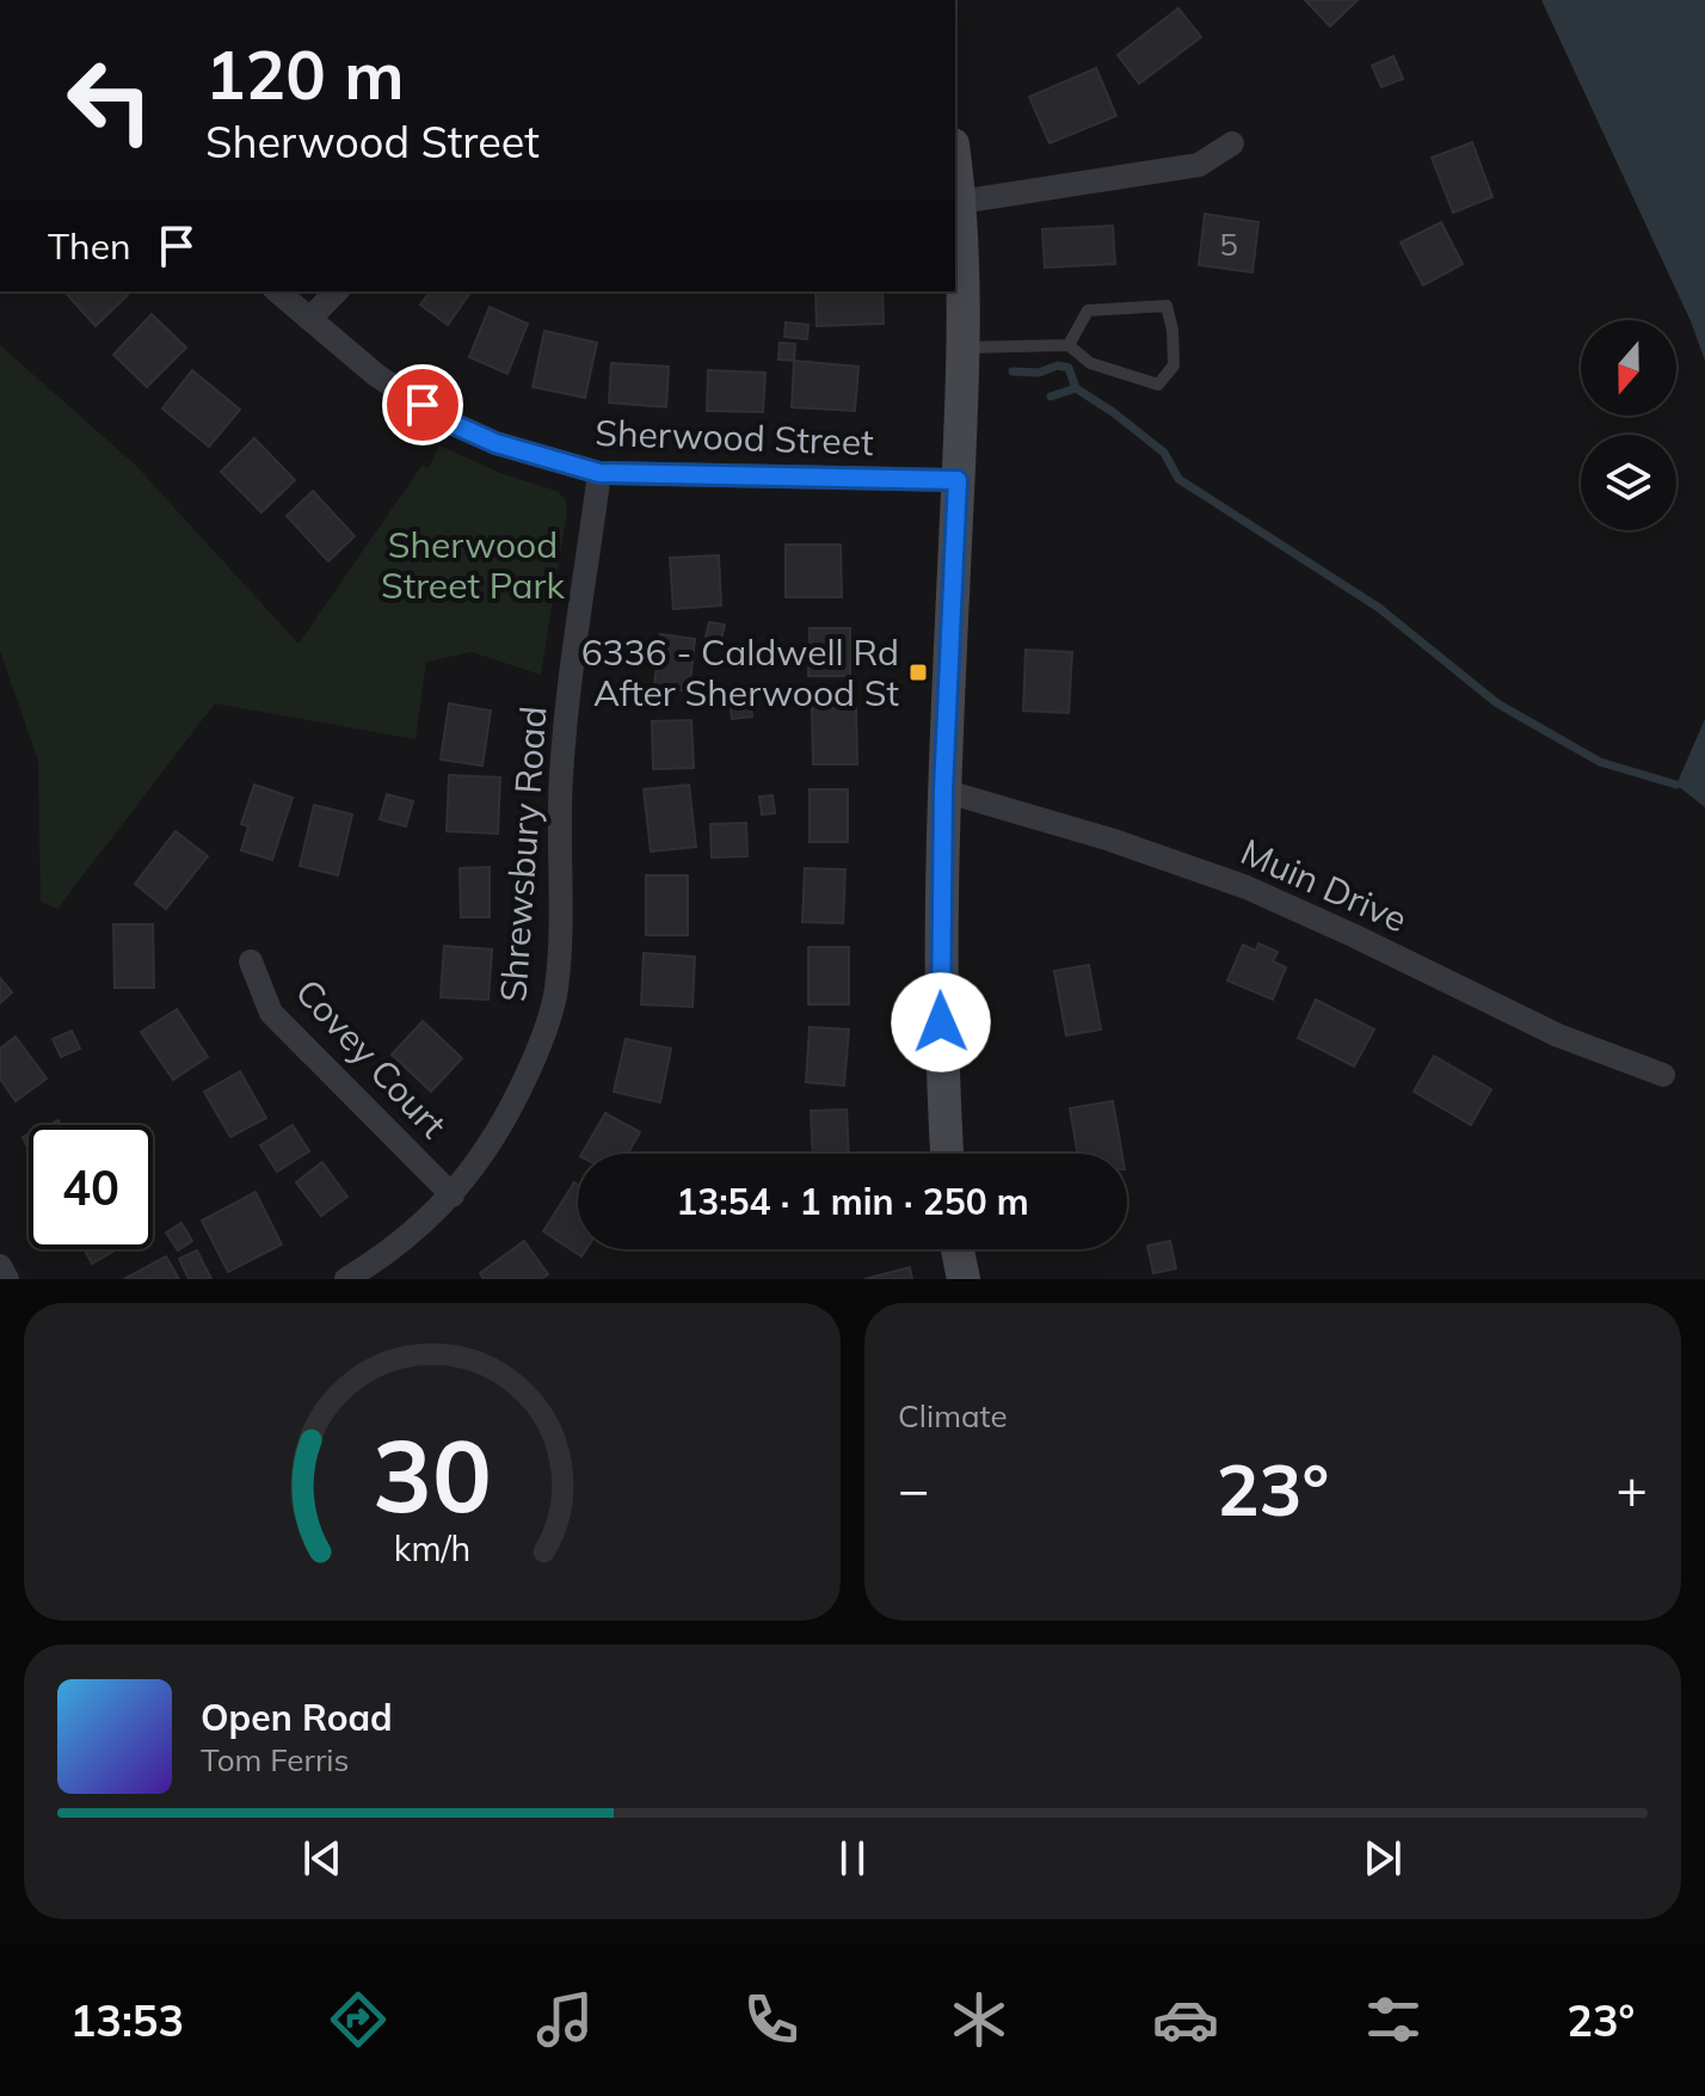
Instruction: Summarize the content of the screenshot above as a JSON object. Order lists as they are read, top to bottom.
{
  "streets": {
    "street": [
      "Sherwood Street",
      "Shrewsbury Road",
      "Muin Drive",
      "Covey Court"
    ]
  },
  "crossings": [
    ["Sherwood Street", "Shrewsbury Road"],
    ["Shrewsbury Road", "Covey Court"]
  ],
  "parks": ["Sherwood Street Park"],
  "places": {
    "transit": ["6336 - Caldwell Rd After Sherwood St"]
  },
  "house_numbers": ["5"],
  "north": "bottom",
  "page": {
    "turn": ["120 m", "Sherwood Street"],
    "then": "Then",
    "limit": "40",
    "trip": "13:54 · 1 min · 250 m",
    "tile": "Climate",
    "heat": ["−", "23°", "+"],
    "song": ["Open Road", "Tom Ferris"],
    "tabs": ["13:53", "23°"],
    "gauge": ["30", "km/h"]
  }
}
